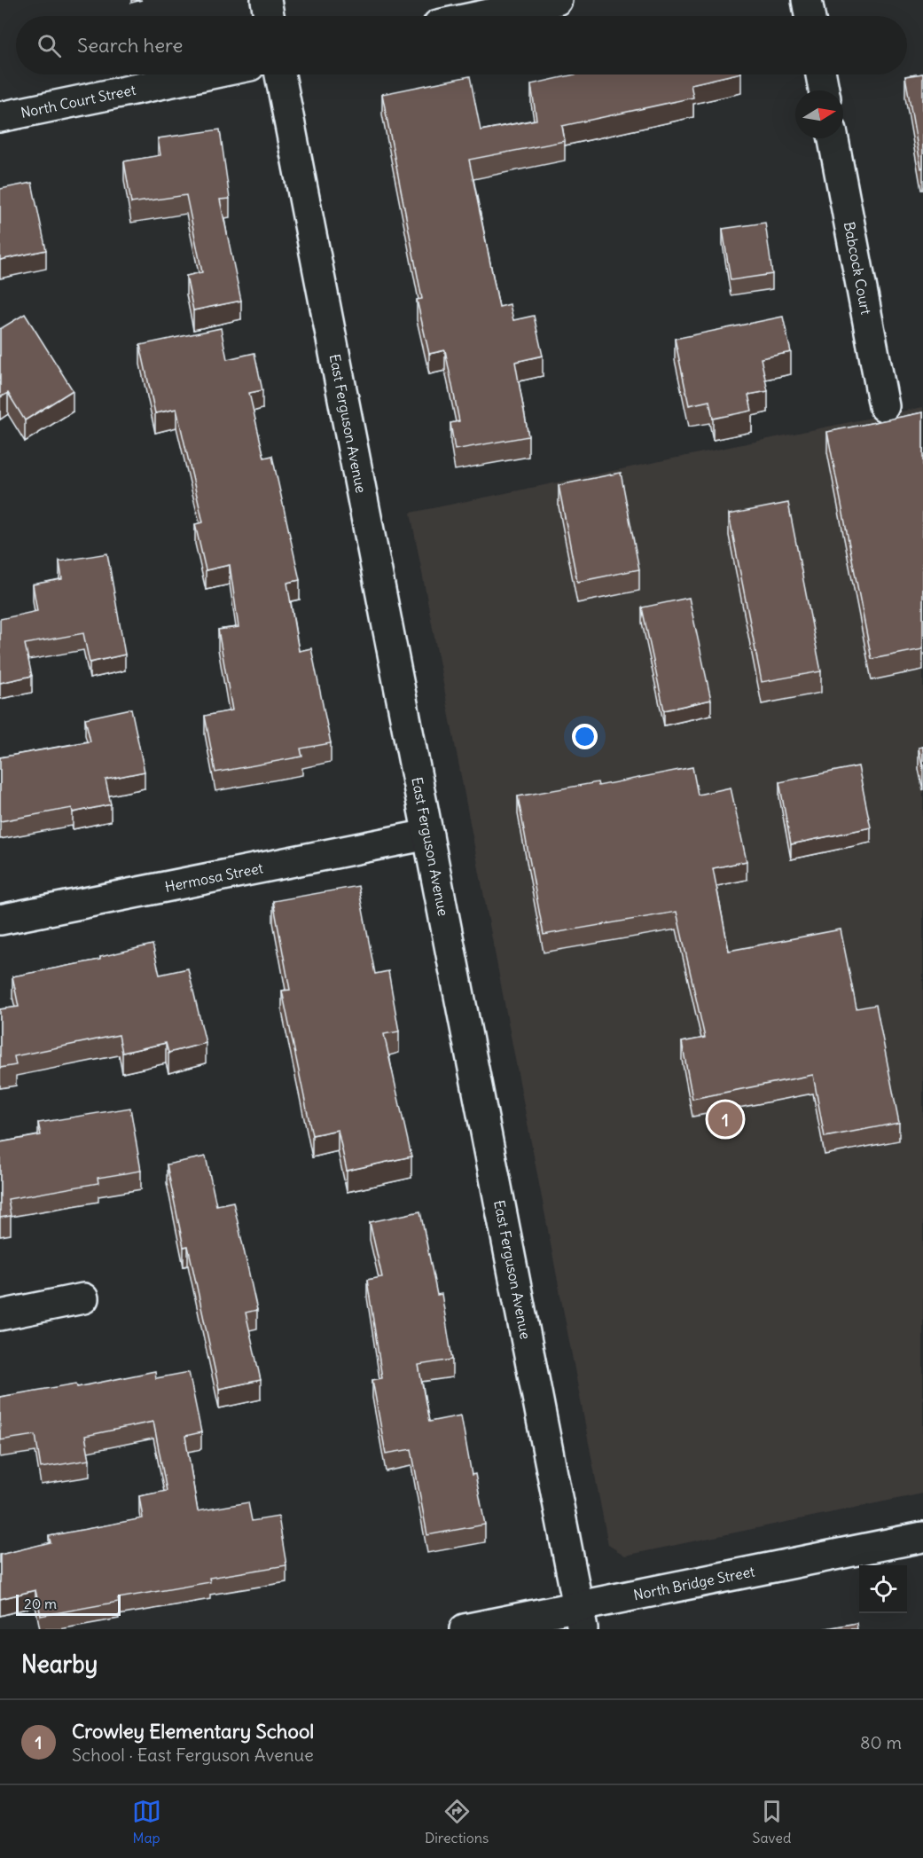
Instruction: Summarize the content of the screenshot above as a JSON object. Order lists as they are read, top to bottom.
{
  "streets": {
    "street": [
      "North Court Street",
      "Babcock Court",
      "East Ferguson Avenue",
      "Hermosa Street",
      "North Bridge Street"
    ]
  },
  "crossings": [
    ["East Ferguson Avenue", "Hermosa Street"],
    ["East Ferguson Avenue", "North Bridge Street"]
  ],
  "scale_bar": "20 m",
  "north": "right",
  "page": {
    "search": "Search here",
    "pins": "1",
    "scale": "20 m",
    "heading": "Nearby",
    "list": [
      {
        "mark": "1",
        "name": "Crowley Elementary School",
        "note": "School · East Ferguson Avenue",
        "value": "80 m"
      }
    ],
    "nav": ["Map", "Directions", "Saved"]
  }
}
